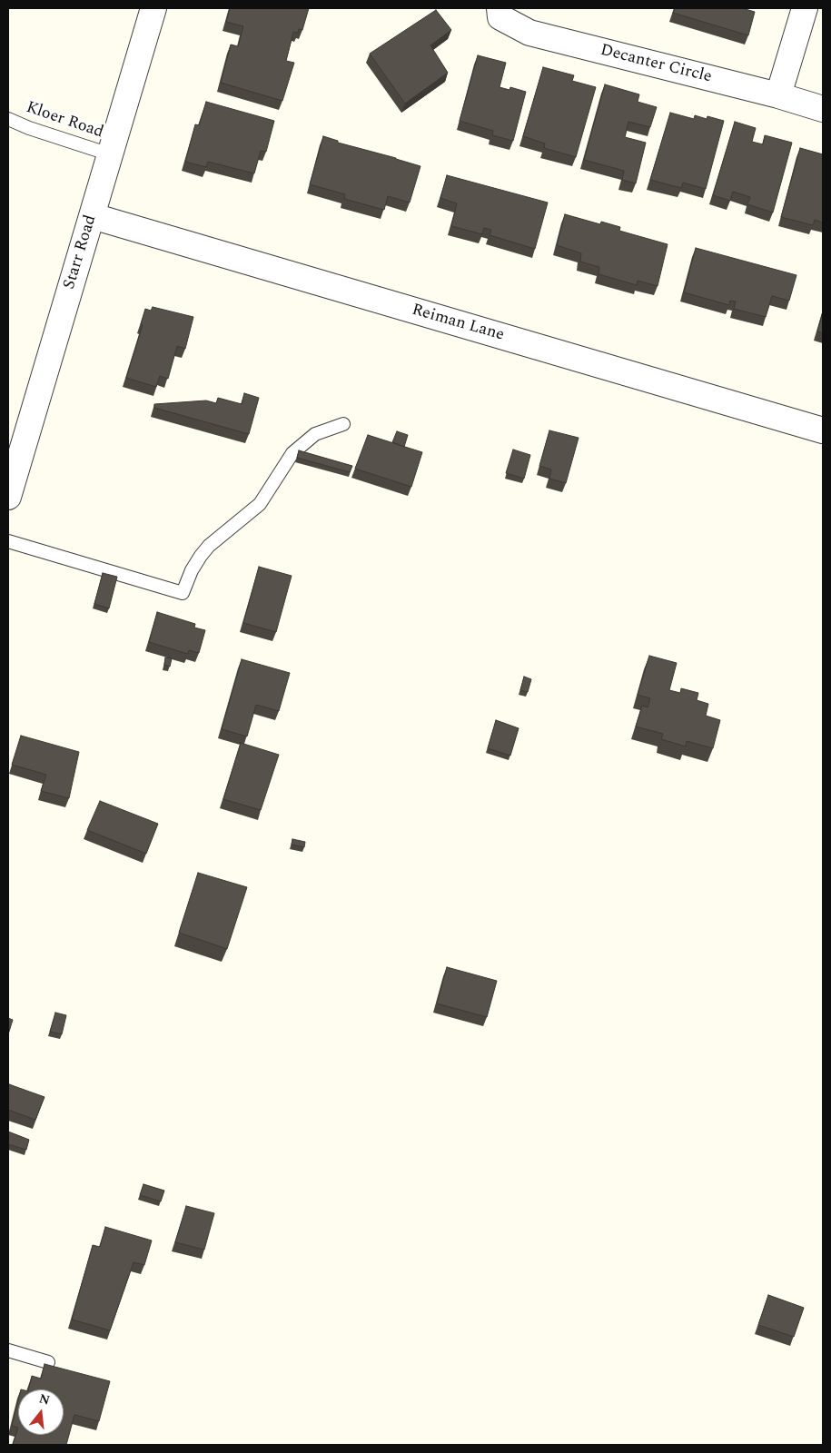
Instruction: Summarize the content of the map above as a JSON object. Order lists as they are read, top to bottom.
{
  "streets": {
    "street": ["Decanter Circle", "Starr Road", "Reiman Lane"],
    "lane": ["Kloer Road"]
  },
  "crossings": [
    ["Kloer Road", "Starr Road"],
    ["Starr Road", "Reiman Lane"]
  ],
  "north": "top"
}
